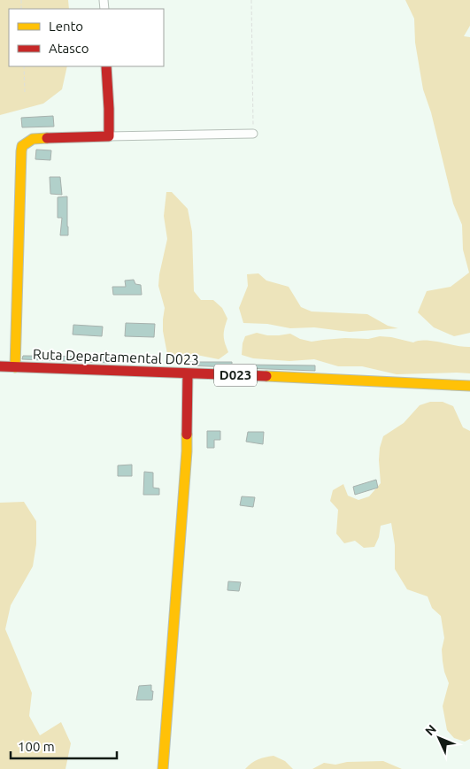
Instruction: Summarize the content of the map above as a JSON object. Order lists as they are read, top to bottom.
{
  "streets": {
    "street": ["Ruta Departamental D023", "D023"]
  },
  "legend": ["Lento", "Atasco"],
  "scale_bar": "100 m",
  "north": "top left"
}
